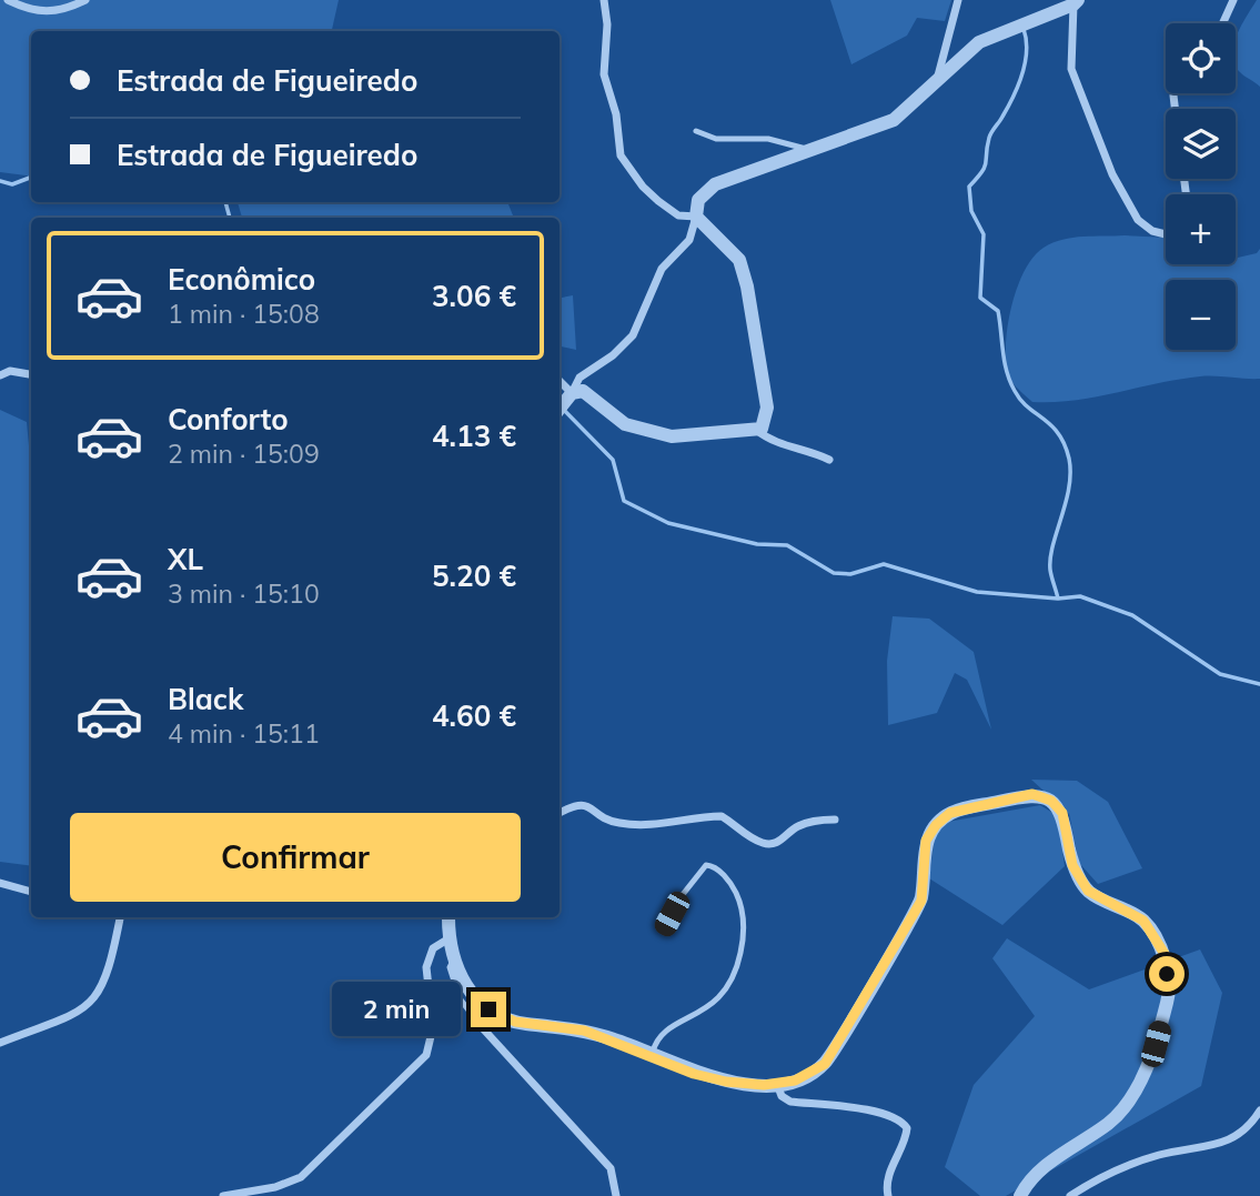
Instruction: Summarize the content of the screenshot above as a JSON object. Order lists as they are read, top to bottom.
{
  "page": {
    "map_buttons": ["+", "−"],
    "banner": ["Estrada de Figueiredo", "Estrada de Figueiredo"],
    "list": [
      {
        "name": "Econômico",
        "note": "1 min · 15:08",
        "value": "3.06 €"
      },
      {
        "name": "Conforto",
        "note": "2 min · 15:09",
        "value": "4.13 €"
      },
      {
        "name": "XL",
        "note": "3 min · 15:10",
        "value": "5.20 €"
      },
      {
        "name": "Black",
        "note": "4 min · 15:11",
        "value": "4.60 €"
      }
    ],
    "buttons": "Confirmar",
    "bubble": "2 min"
  }
}
